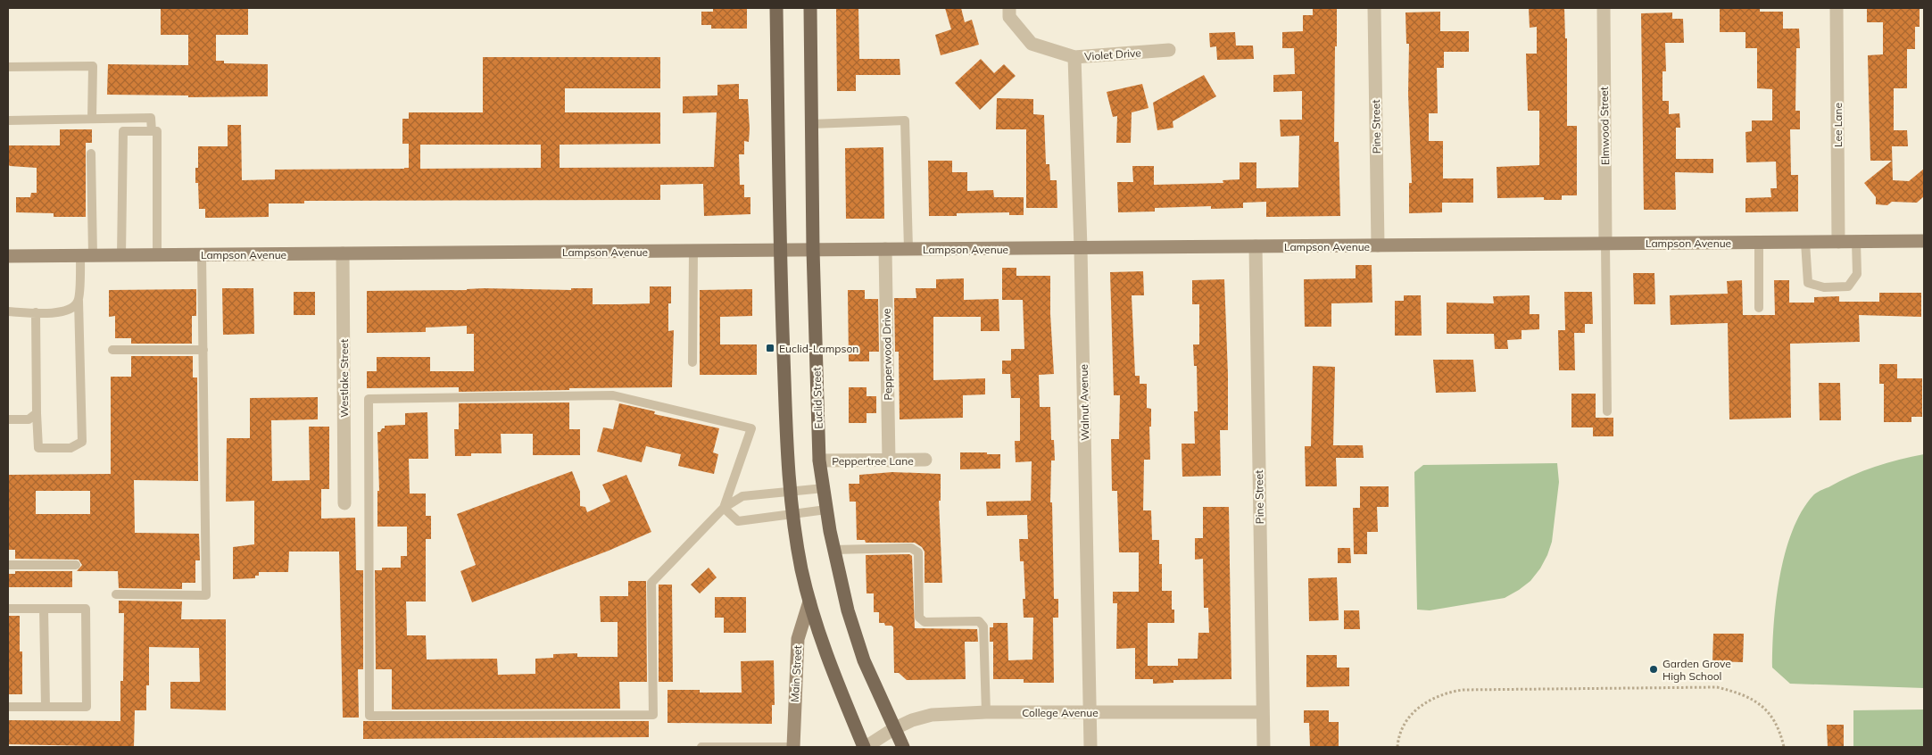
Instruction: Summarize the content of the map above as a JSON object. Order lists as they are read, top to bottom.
{
  "streets": {
    "main road": ["Euclid Street"],
    "street": [
      "Violet Drive",
      "Lee Lane",
      "Elmwood Street",
      "Pine Street",
      "Lampson Avenue",
      "Pepperwood Drive",
      "Westlake Street",
      "Walnut Avenue",
      "Peppertree Lane",
      "Main Street",
      "College Avenue"
    ]
  },
  "crossings": [
    ["Violet Drive", "Walnut Avenue"],
    ["Lee Lane", "Lampson Avenue"],
    ["Elmwood Street", "Lampson Avenue"],
    ["Pine Street", "Lampson Avenue"],
    ["Pine Street", "College Avenue"],
    ["Lampson Avenue", "Pepperwood Drive"],
    ["Lampson Avenue", "Westlake Street"],
    ["Lampson Avenue", "Euclid Street"],
    ["Lampson Avenue", "Walnut Avenue"],
    ["Pepperwood Drive", "Peppertree Lane"],
    ["Euclid Street", "Peppertree Lane"],
    ["Euclid Street", "College Avenue"],
    ["Walnut Avenue", "College Avenue"]
  ],
  "places": {
    "transit": ["Euclid-Lampson"],
    "other": ["Garden Grove High School"]
  }
}
